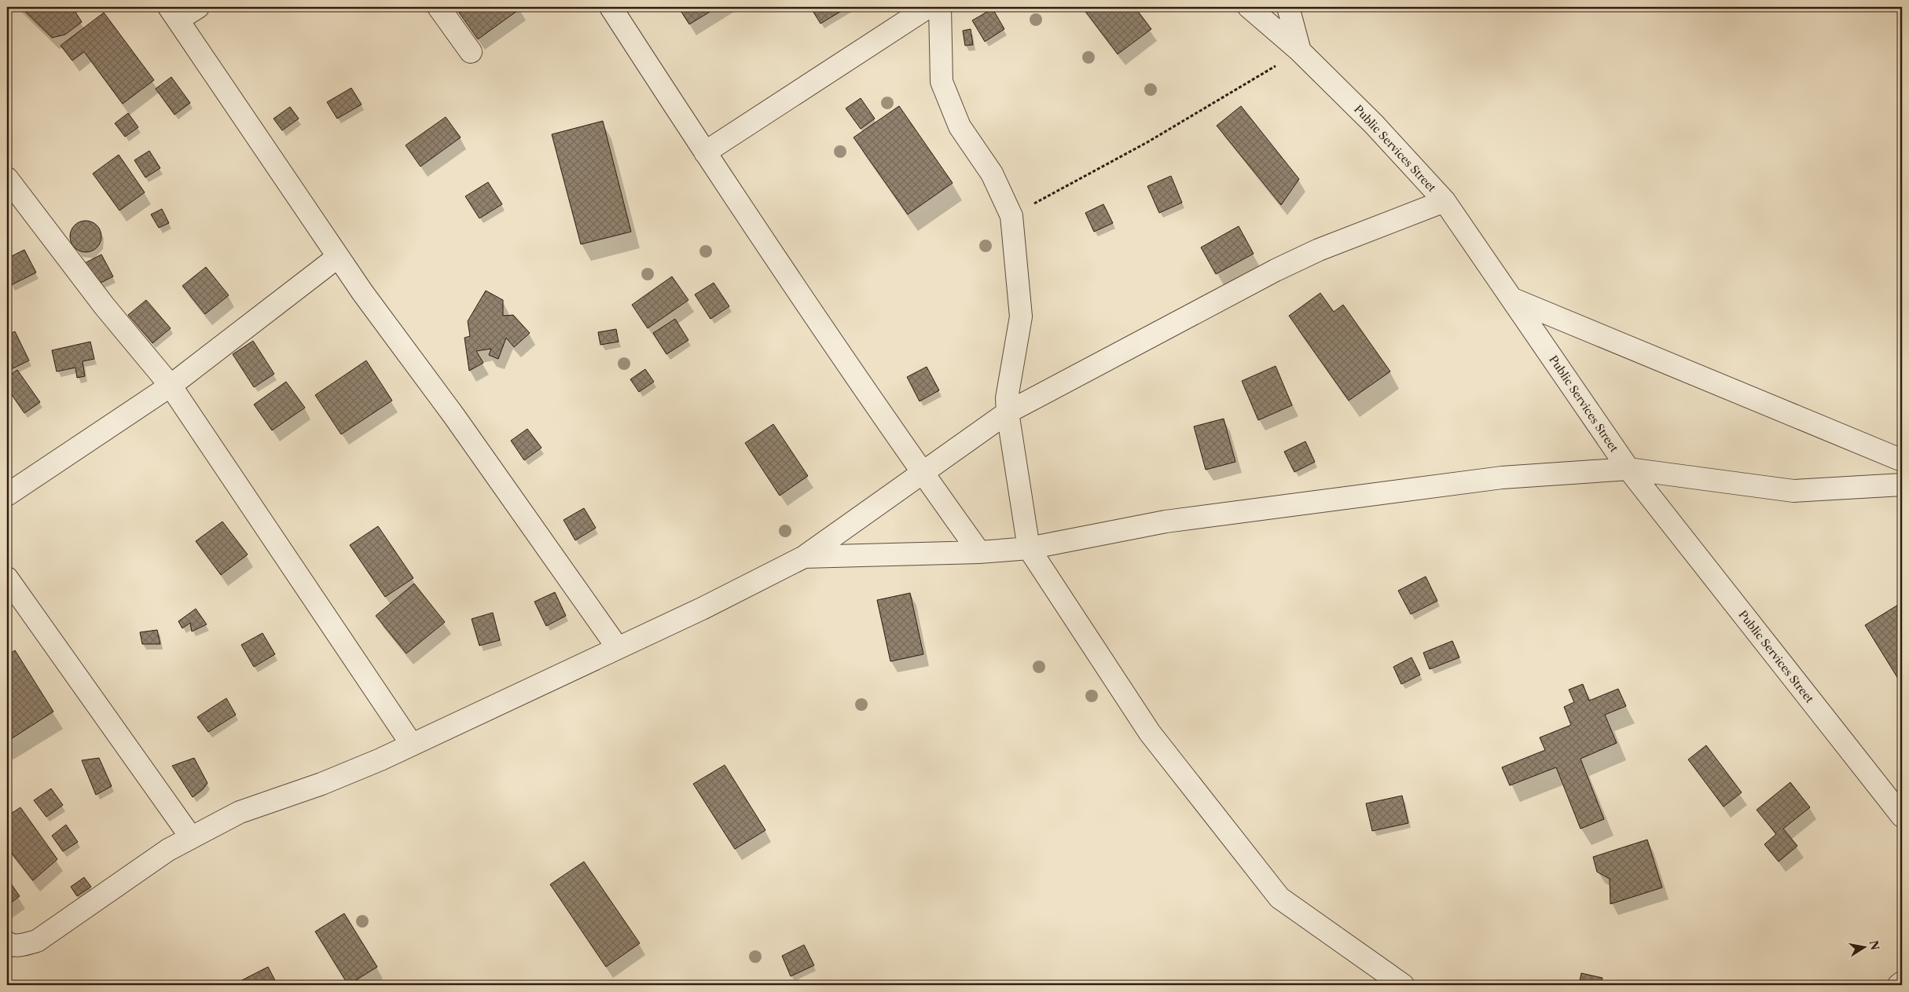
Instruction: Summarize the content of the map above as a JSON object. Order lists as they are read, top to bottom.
{
  "streets": {
    "street": ["Public Services Street"]
  },
  "north": "right"
}
